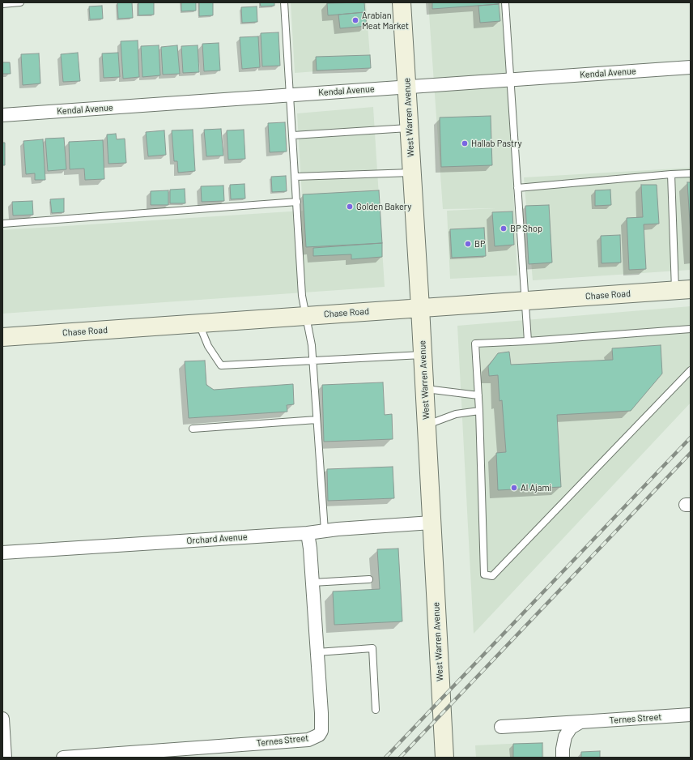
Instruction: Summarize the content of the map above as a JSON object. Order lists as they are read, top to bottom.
{
  "streets": {
    "main road": ["West Warren Avenue", "Chase Road"],
    "street": ["Kendal Avenue", "Orchard Avenue", "Ternes Street"]
  },
  "crossings": [
    ["Kendal Avenue", "West Warren Avenue"],
    ["West Warren Avenue", "Chase Road"],
    ["West Warren Avenue", "Orchard Avenue"],
    ["Orchard Avenue", "Ternes Street"]
  ],
  "places": [
    "Arabian Meat Market",
    "Hallab Pastry",
    "Golden Bakery",
    "BP Shop",
    "BP",
    "Al Ajami"
  ]
}
